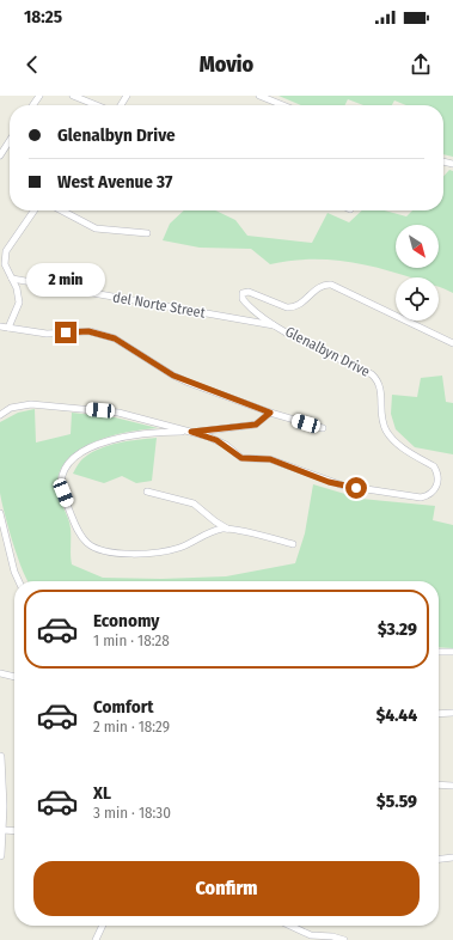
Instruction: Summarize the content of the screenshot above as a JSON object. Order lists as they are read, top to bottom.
{
  "streets": {
    "street": ["del Norte Street", "Glenalbyn Drive"]
  },
  "crossings": [
    ["del Norte Street", "Glenalbyn Drive"]
  ],
  "north": "bottom right",
  "page": {
    "status": "18:25",
    "header": "Movio",
    "banner": ["Glenalbyn Drive", "West Avenue 37"],
    "bubble": "2 min",
    "list": [
      {
        "name": "Economy",
        "note": "1 min · 18:28",
        "value": "$3.29"
      },
      {
        "name": "Comfort",
        "note": "2 min · 18:29",
        "value": "$4.44"
      },
      {
        "name": "XL",
        "note": "3 min · 18:30",
        "value": "$5.59"
      }
    ],
    "buttons": "Confirm"
  }
}
